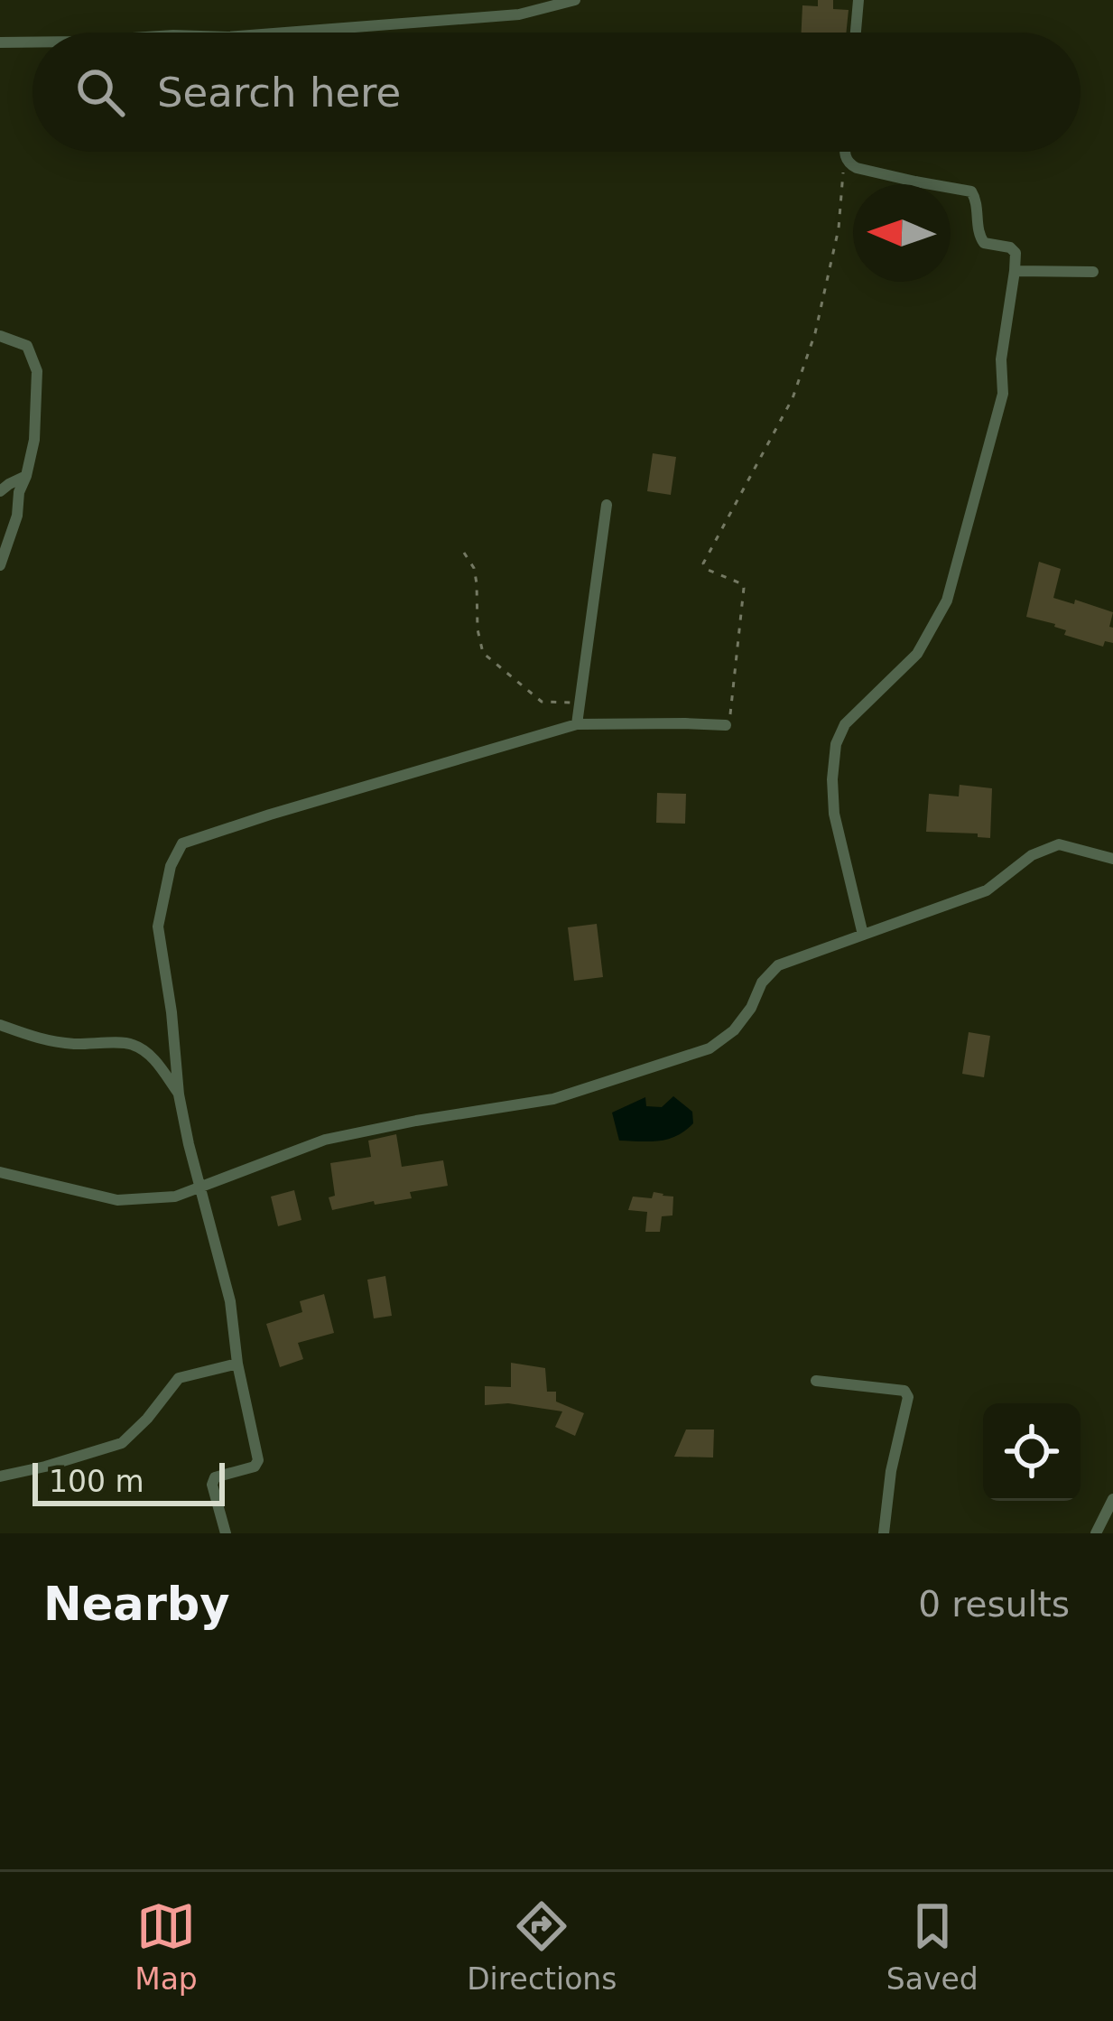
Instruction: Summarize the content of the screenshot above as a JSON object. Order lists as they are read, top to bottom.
{
  "scale_bar": "100 m",
  "north": "left",
  "page": {
    "search": "Search here",
    "scale": "100 m",
    "heading": ["Nearby", "0 results"],
    "nav": ["Map", "Directions", "Saved"]
  }
}
